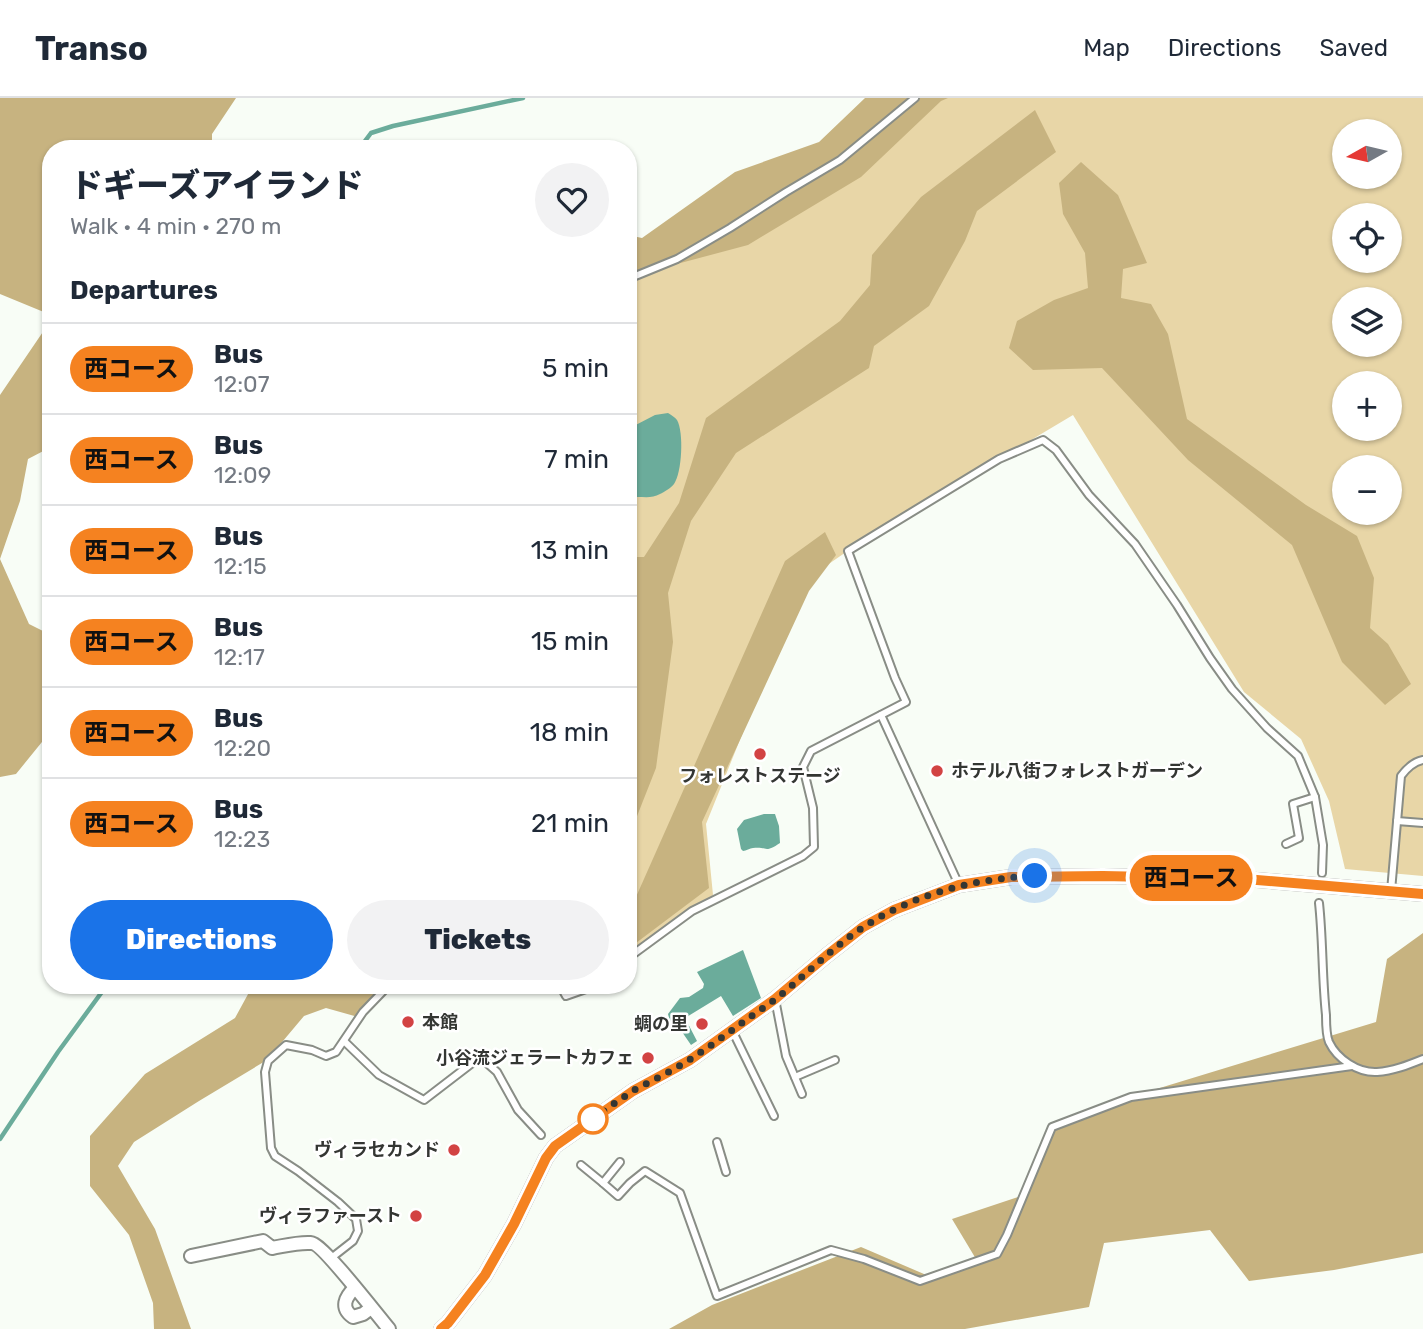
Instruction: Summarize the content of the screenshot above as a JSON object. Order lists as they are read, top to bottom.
{
  "places": [
    "フォレストステージ",
    "ホテル八街フォレストガーデン",
    "本館",
    "蜩の里",
    "小谷流ジェラートカフェ",
    "ヴィラセカンド",
    "ヴィラファースト"
  ],
  "lines": ["bus line 西コース"],
  "north": "left",
  "page": {
    "header": "Transo",
    "nav": ["Map", "Directions", "Saved"],
    "on_map": "西コース",
    "map_buttons": ["+", "−"],
    "heading": [
      ["ドギーズアイランド", "Walk · 4 min · 270 m"],
      "Departures"
    ],
    "list": [
      {
        "mark": "西コース",
        "name": "Bus",
        "note": "12:07",
        "value": "5 min"
      },
      {
        "mark": "西コース",
        "name": "Bus",
        "note": "12:09",
        "value": "7 min"
      },
      {
        "mark": "西コース",
        "name": "Bus",
        "note": "12:15",
        "value": "13 min"
      },
      {
        "mark": "西コース",
        "name": "Bus",
        "note": "12:17",
        "value": "15 min"
      },
      {
        "mark": "西コース",
        "name": "Bus",
        "note": "12:20",
        "value": "18 min"
      },
      {
        "mark": "西コース",
        "name": "Bus",
        "note": "12:23",
        "value": "21 min"
      }
    ],
    "buttons": ["Directions", "Tickets"]
  }
}
